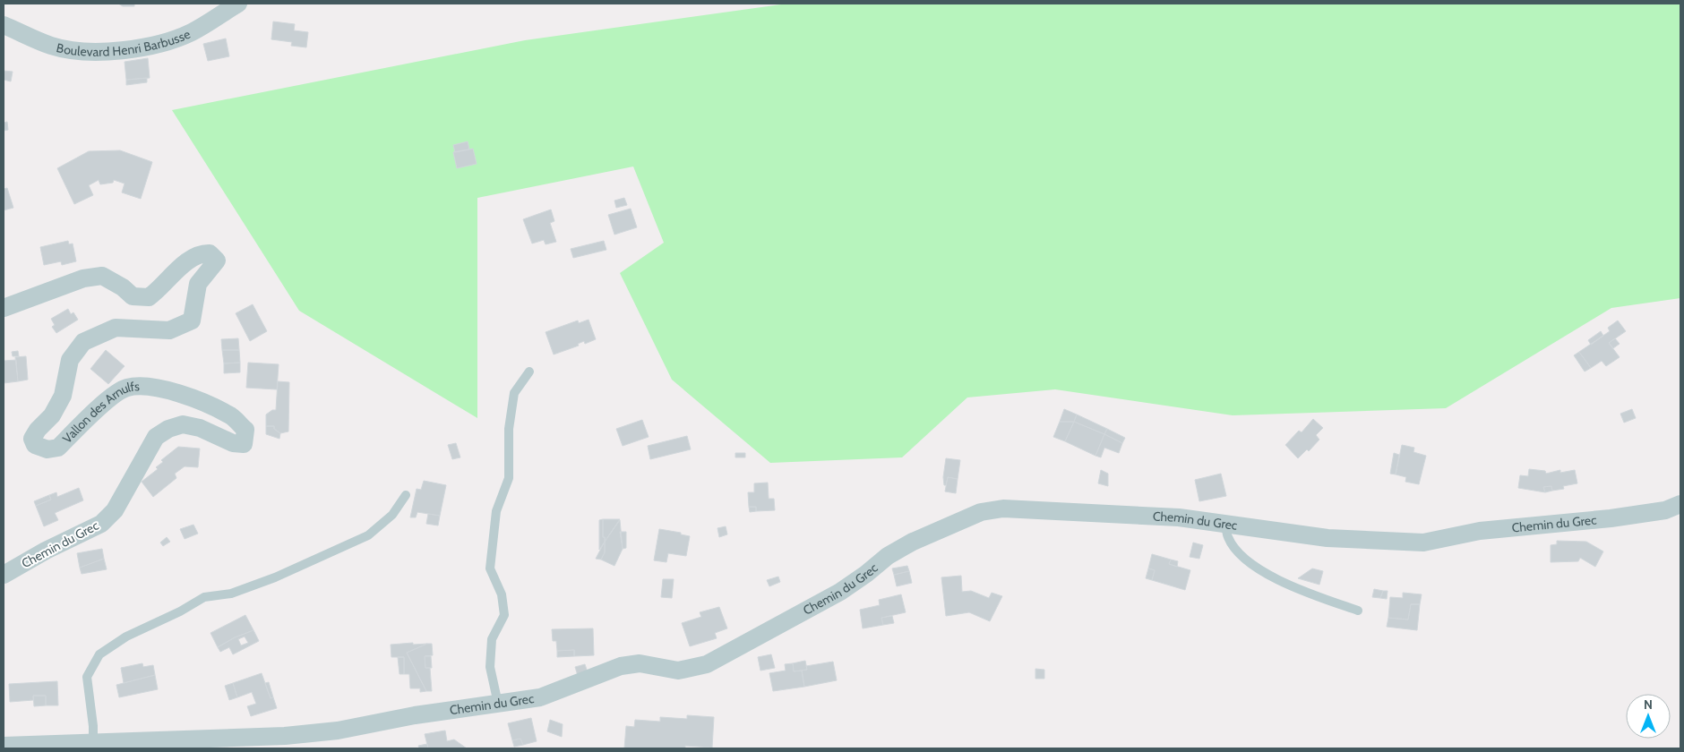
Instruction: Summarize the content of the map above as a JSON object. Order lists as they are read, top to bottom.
{
  "streets": {
    "street": ["Boulevard Henri Barbusse", "Vallon des Arnulfs", "Chemin du Grec"]
  },
  "crossings": [
    ["Vallon des Arnulfs", "Chemin du Grec"]
  ],
  "north": "top"
}
